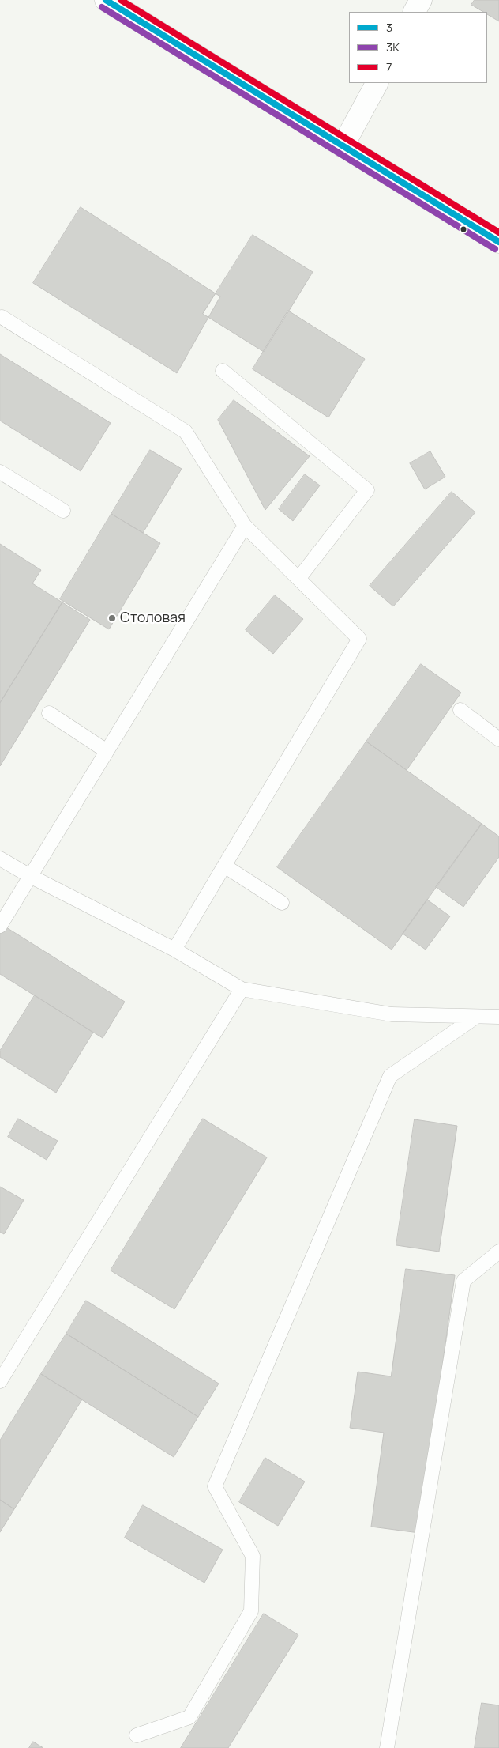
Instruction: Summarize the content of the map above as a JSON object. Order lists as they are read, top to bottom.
{
  "places": ["Столовая"],
  "lines": ["transit line 3", "transit line 7", "transit line 3К"],
  "legend": ["3", "3К", "7"]
}
